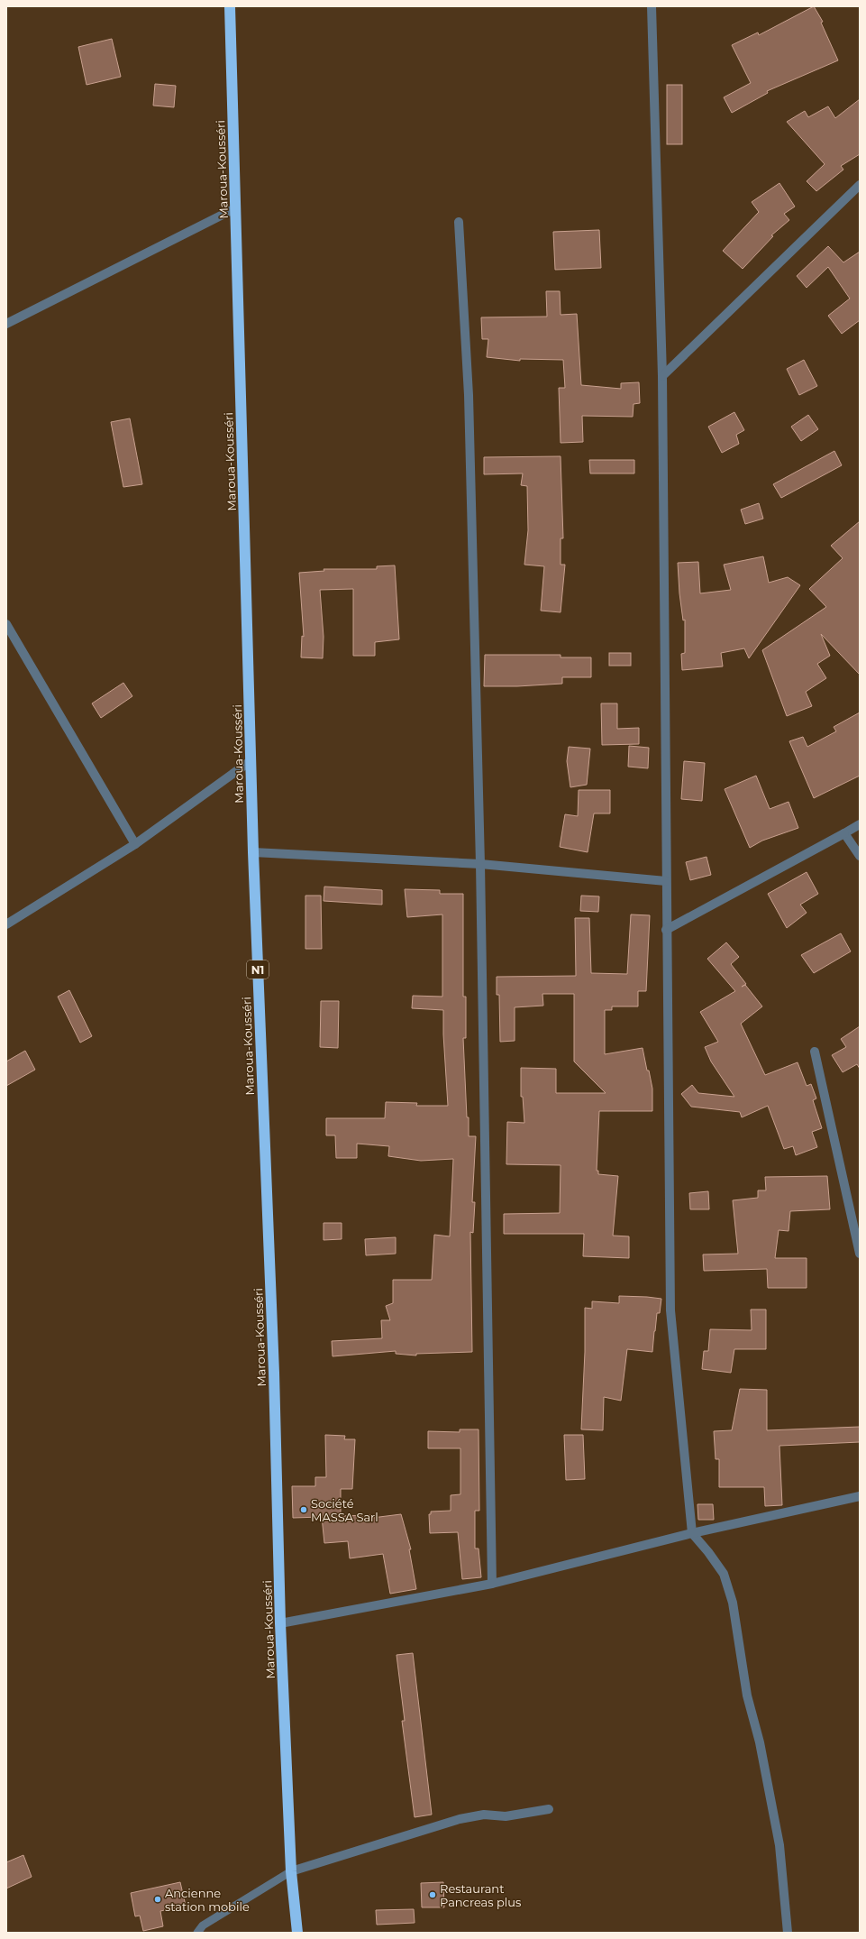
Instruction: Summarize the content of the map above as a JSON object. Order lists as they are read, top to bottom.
{
  "streets": {
    "highway": ["Maroua-Kousséri", "N1"]
  },
  "places": ["Société MASSA Sarl", "Restaurant Pancreas plus", "Ancienne station mobile"]
}
